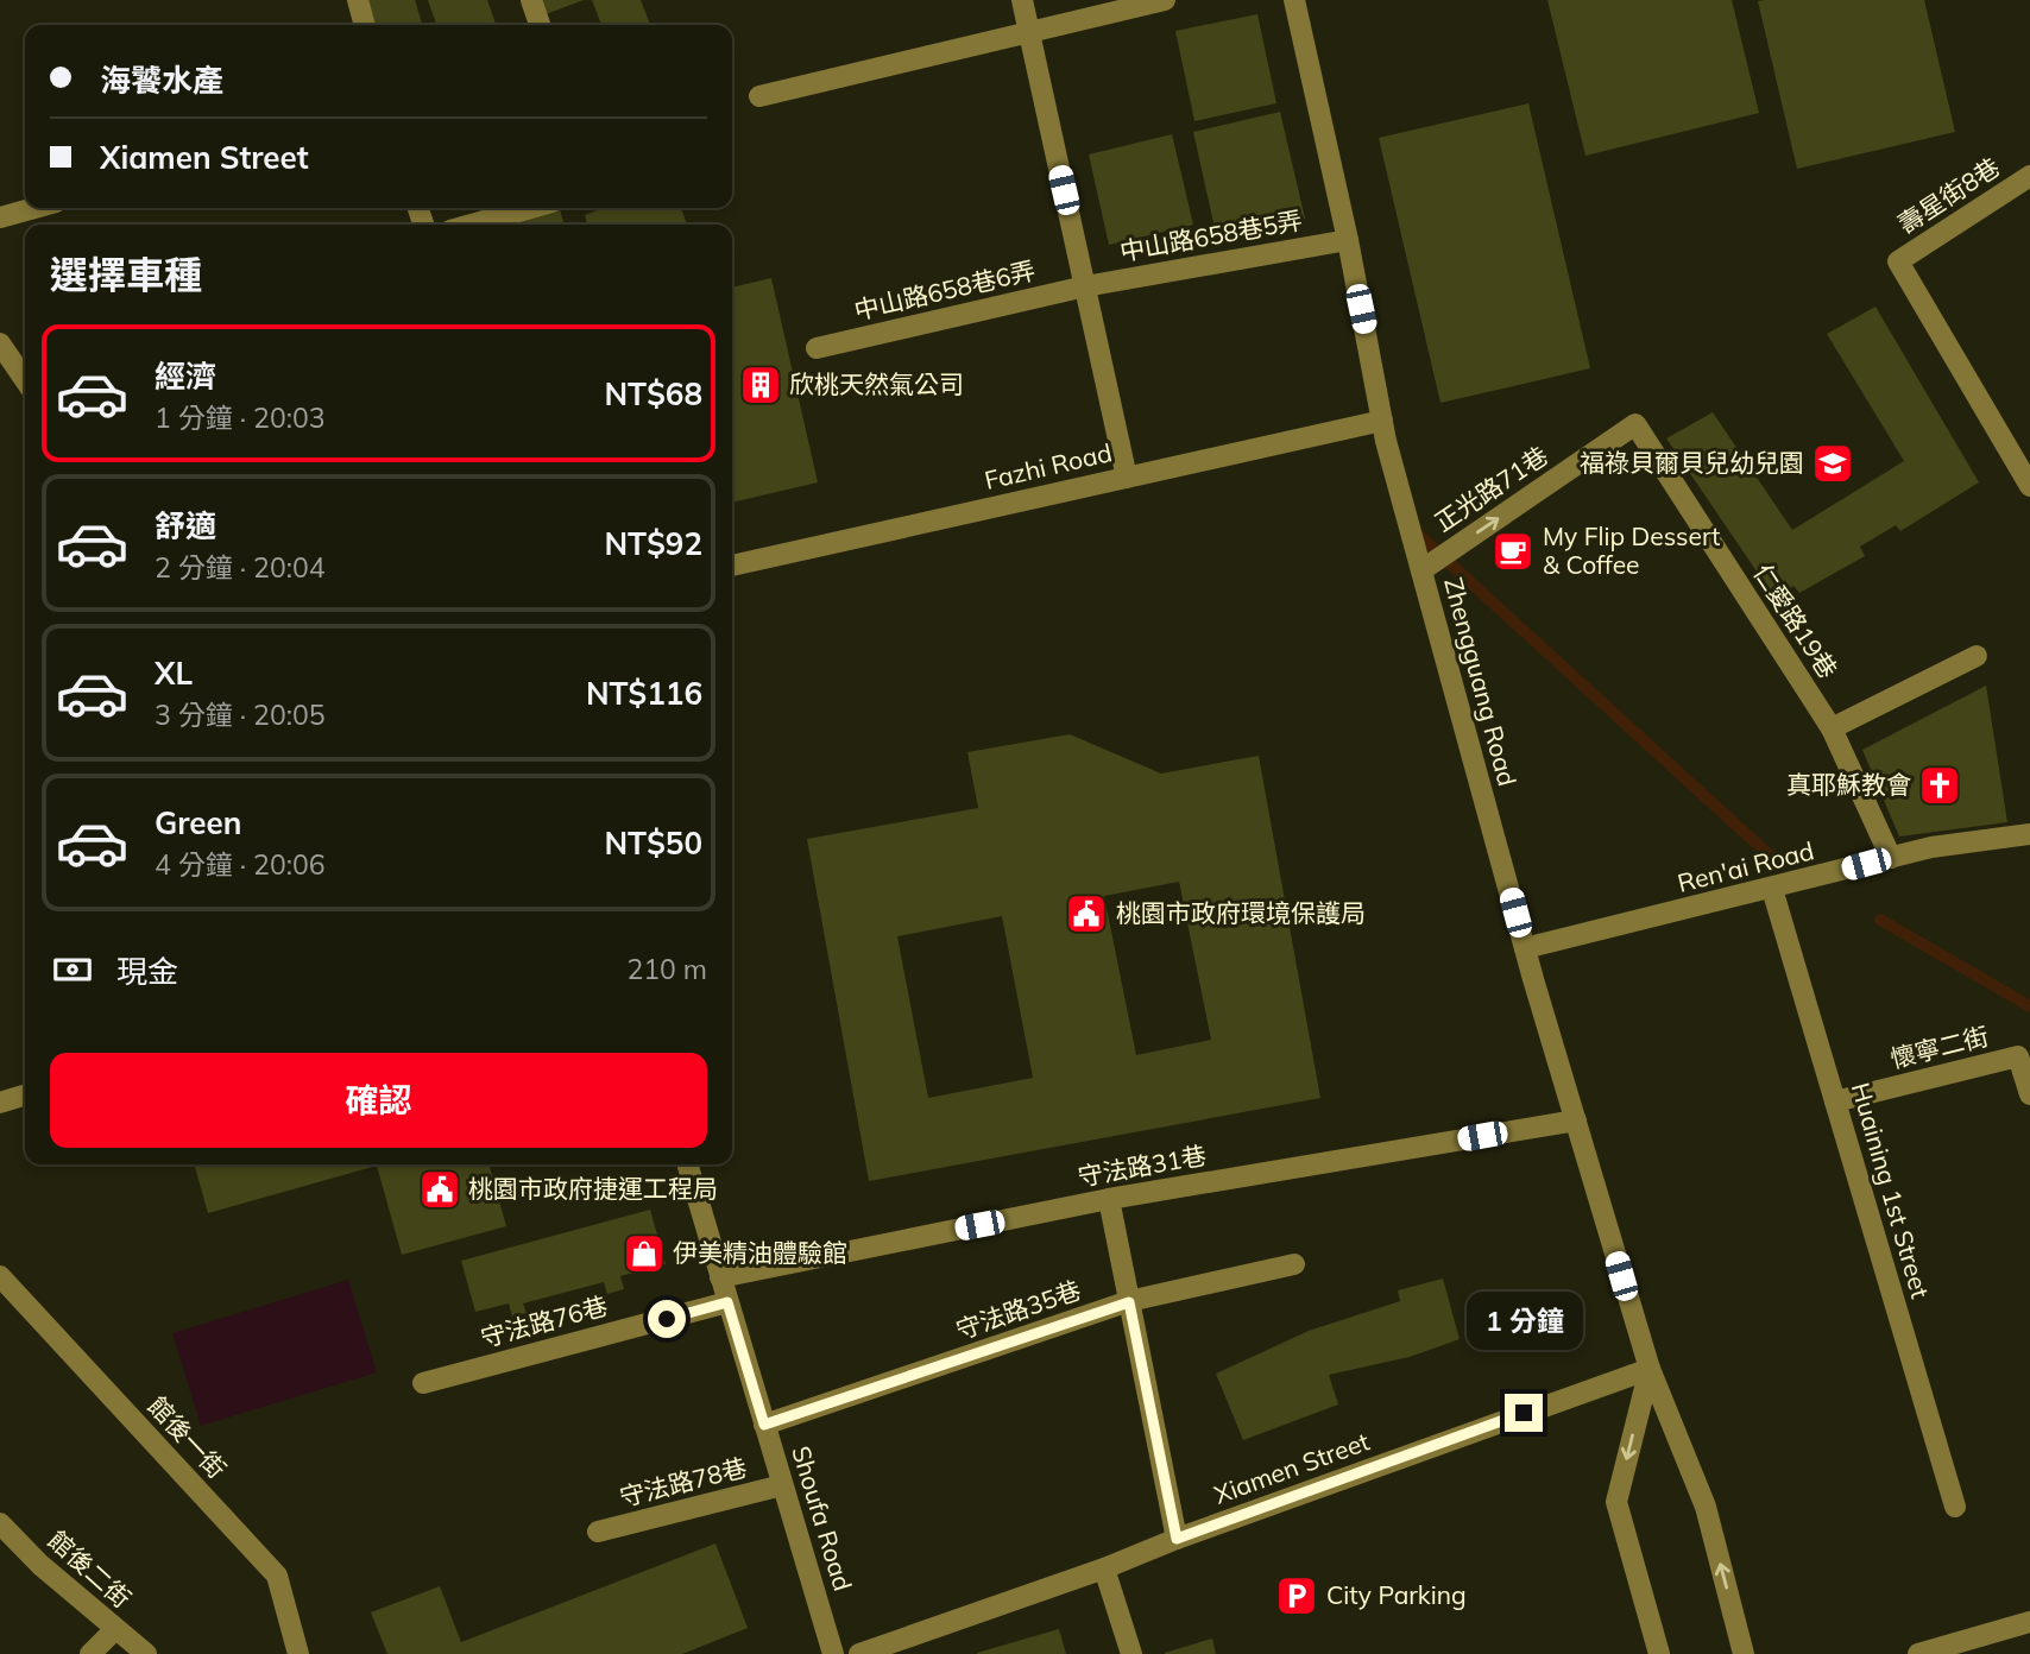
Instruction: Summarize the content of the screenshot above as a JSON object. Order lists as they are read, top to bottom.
{
  "streets": {
    "street": [
      "壽星街8巷",
      "中山路658巷5弄",
      "中山路658巷6弄",
      "Fazhi Road",
      "正光路71巷",
      "仁愛路19巷",
      "Zhengguang Road",
      "Ren'ai Road",
      "懷寧二街",
      "守法路31巷",
      "Huaining 1st Street",
      "守法路35巷",
      "守法路76巷",
      "館後一街",
      "Xiamen Street",
      "守法路78巷",
      "Shoufa Road",
      "館後二街"
    ]
  },
  "crossings": [
    ["中山路658巷5弄", "中山路658巷6弄"],
    ["中山路658巷5弄", "Zhengguang Road"],
    ["Fazhi Road", "Zhengguang Road"],
    ["正光路71巷", "仁愛路19巷"],
    ["正光路71巷", "Zhengguang Road"],
    ["仁愛路19巷", "Ren'ai Road"],
    ["Zhengguang Road", "Ren'ai Road"],
    ["Zhengguang Road", "守法路31巷"],
    ["Zhengguang Road", "Xiamen Street"],
    ["Ren'ai Road", "Huaining 1st Street"],
    ["懷寧二街", "Huaining 1st Street"],
    ["守法路31巷", "Shoufa Road"],
    ["守法路35巷", "Shoufa Road"],
    ["守法路76巷", "Shoufa Road"],
    ["守法路78巷", "Shoufa Road"]
  ],
  "one_way": ["正光路71巷"],
  "places": {
    "building": ["欣桃天然氣公司"],
    "school or university": ["福祿貝爾貝兒幼兒園"],
    "cafe": ["My Flip Dessert & Coffee"],
    "church": ["真耶穌教會"],
    "public building": ["桃園市政府環境保護局", "桃園市政府捷運工程局"],
    "shop": ["伊美精油體驗館"],
    "parking": ["City Parking"]
  },
  "page": {
    "banner": ["海饕水產", "Xiamen Street"],
    "heading": "選擇車種",
    "list": [
      {
        "name": "經濟",
        "note": "1 分鐘 · 20:03",
        "value": "NT$68"
      },
      {
        "name": "舒適",
        "note": "2 分鐘 · 20:04",
        "value": "NT$92"
      },
      {
        "name": "XL",
        "note": "3 分鐘 · 20:05",
        "value": "NT$116"
      },
      {
        "name": "Green",
        "note": "4 分鐘 · 20:06",
        "value": "NT$50"
      }
    ],
    "pay": ["現金", "210 m"],
    "buttons": "確認",
    "bubble": "1 分鐘"
  }
}
